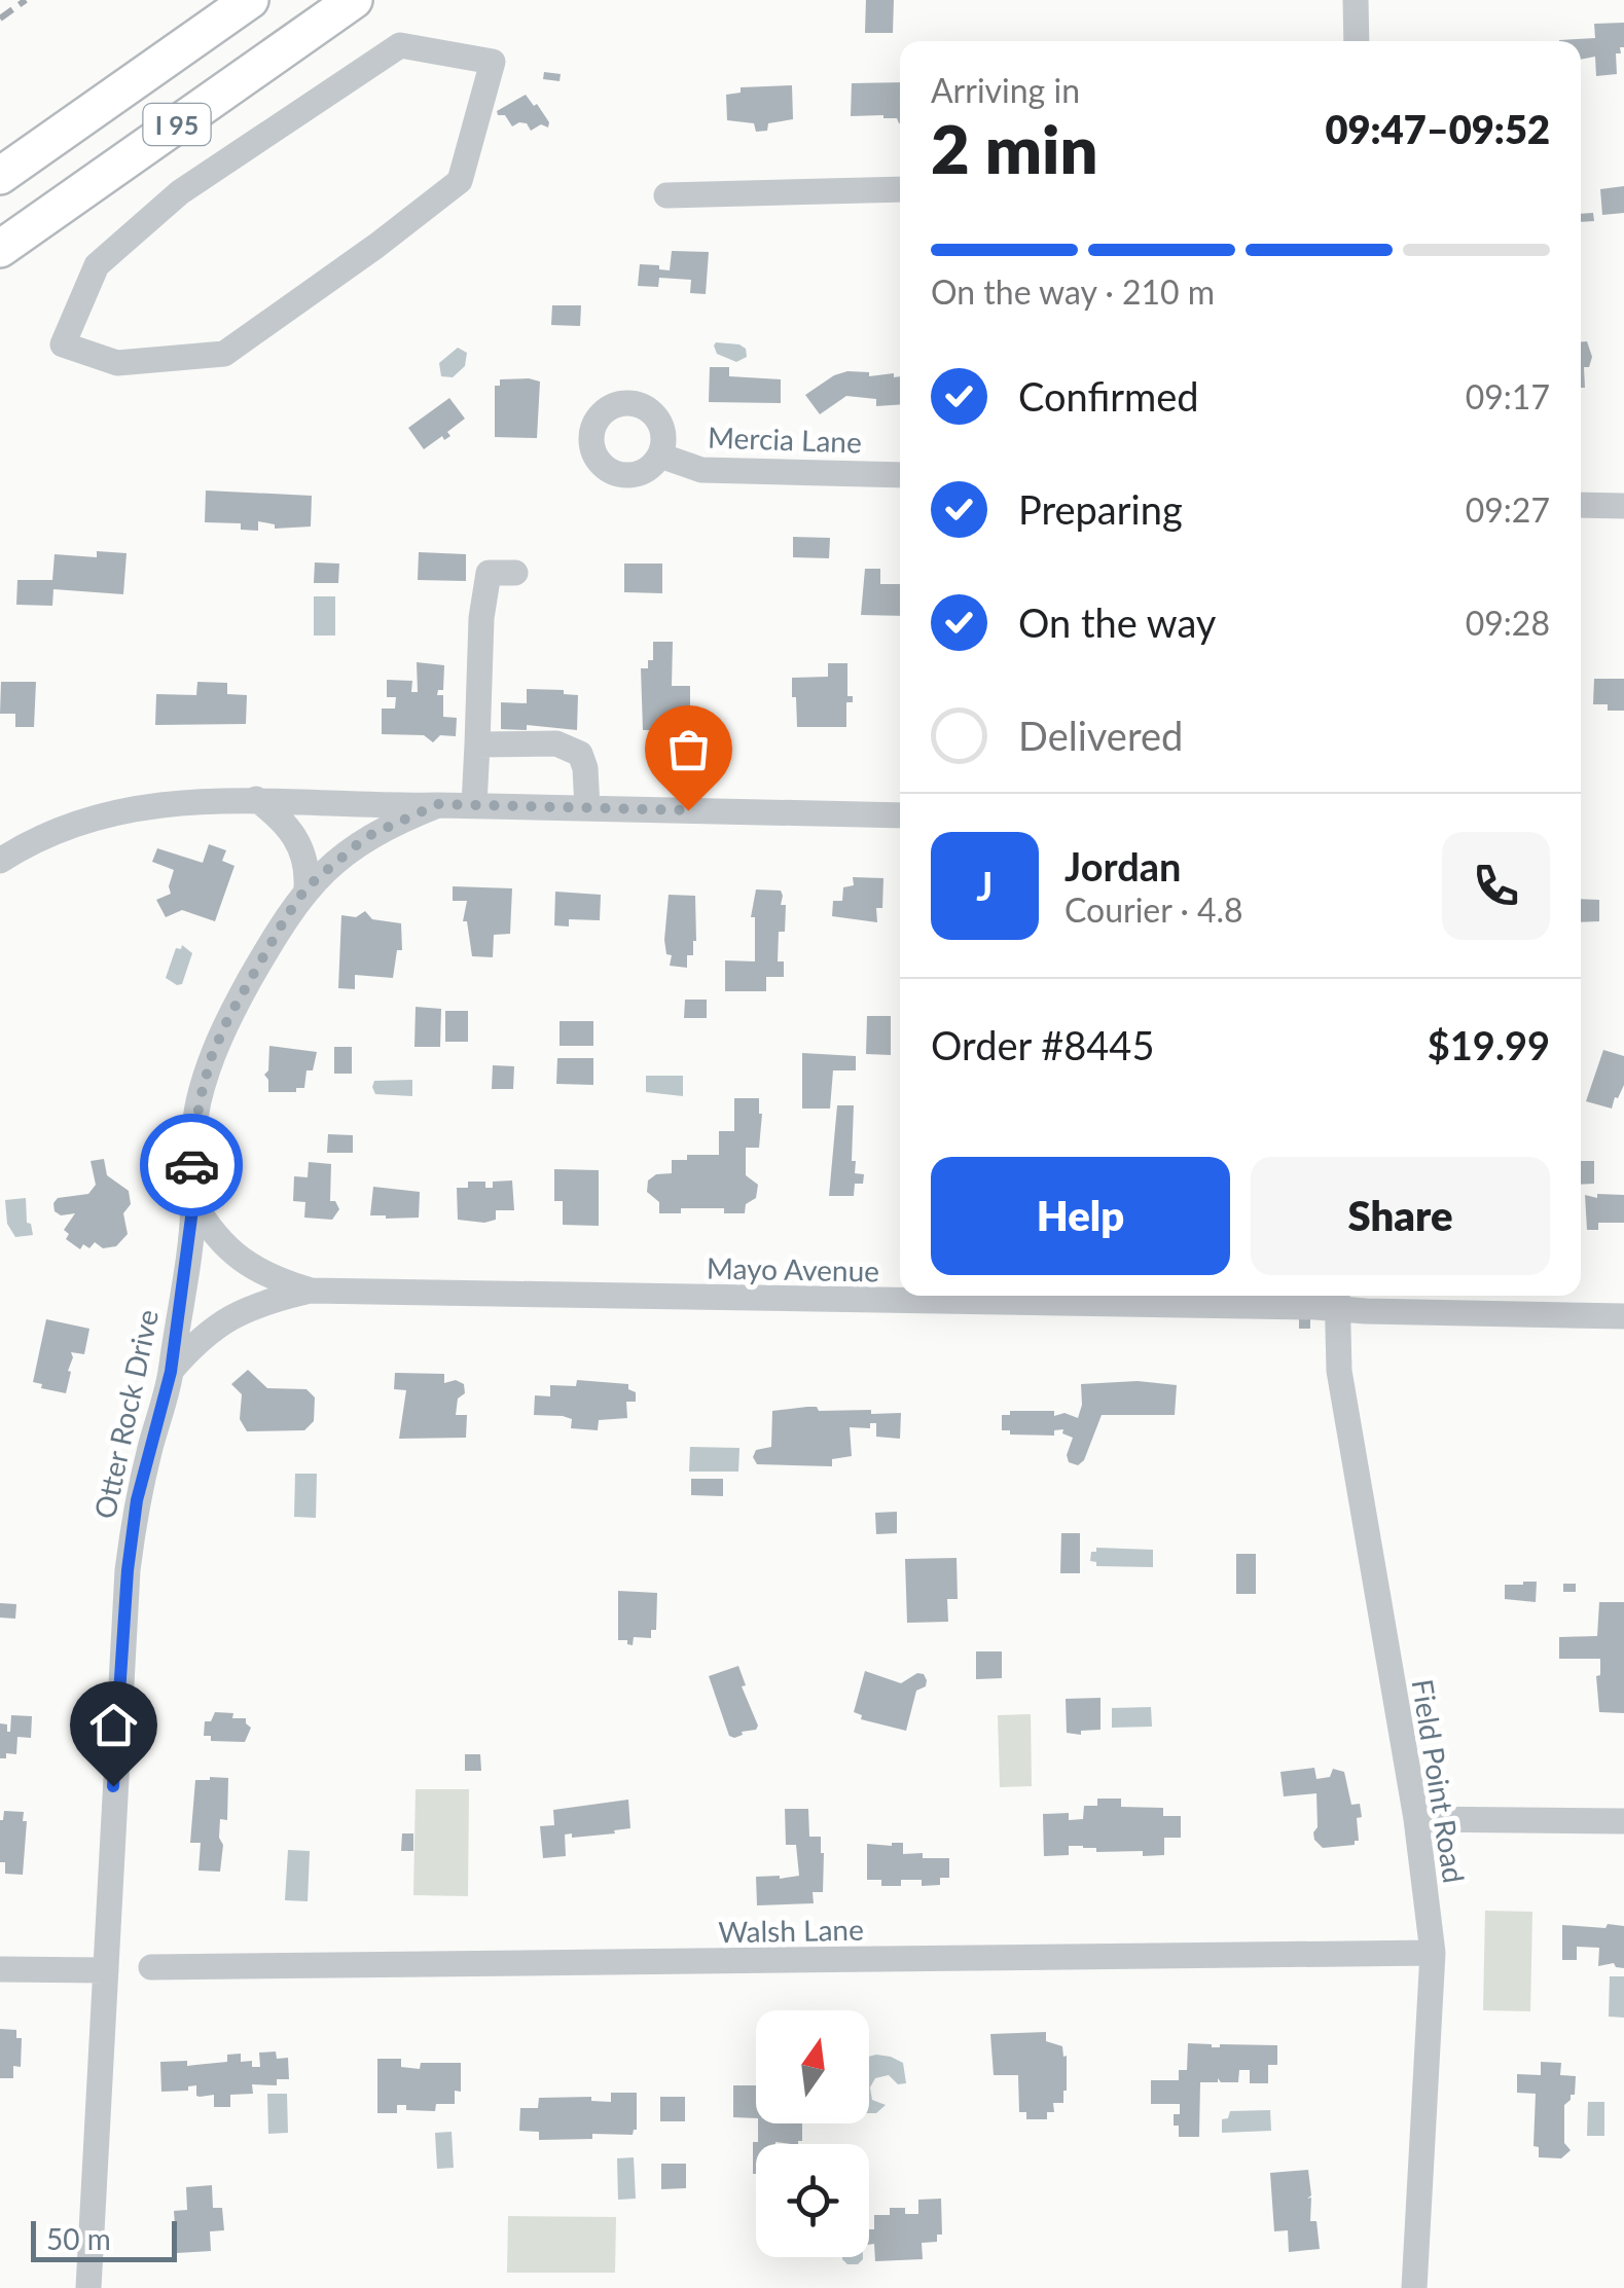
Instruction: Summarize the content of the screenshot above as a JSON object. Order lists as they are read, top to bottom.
{
  "streets": {
    "highway": ["I 95"],
    "street": [
      "Mercia Lane",
      "Mayo Avenue",
      "Otter Rock Drive",
      "Field Point Road",
      "Walsh Lane"
    ]
  },
  "crossings": [
    ["Mayo Avenue", "Otter Rock Drive"],
    ["Mayo Avenue", "Field Point Road"],
    ["Field Point Road", "Walsh Lane"]
  ],
  "scale_bar": "50 m",
  "north": "top",
  "page": {
    "heading": ["2 min", "Arriving in", "09:47–09:52"],
    "panel": [
      "Jordan",
      "Courier · 4.8",
      "Order #8445",
      "$19.99"
    ],
    "bar": "On the way · 210 m",
    "list": [
      ["Confirmed", "09:17"],
      ["Preparing", "09:27"],
      ["On the way", "09:28"],
      "Delivered"
    ],
    "round": "J",
    "buttons": ["Help", "Share"],
    "scale": "50 m"
  }
}
